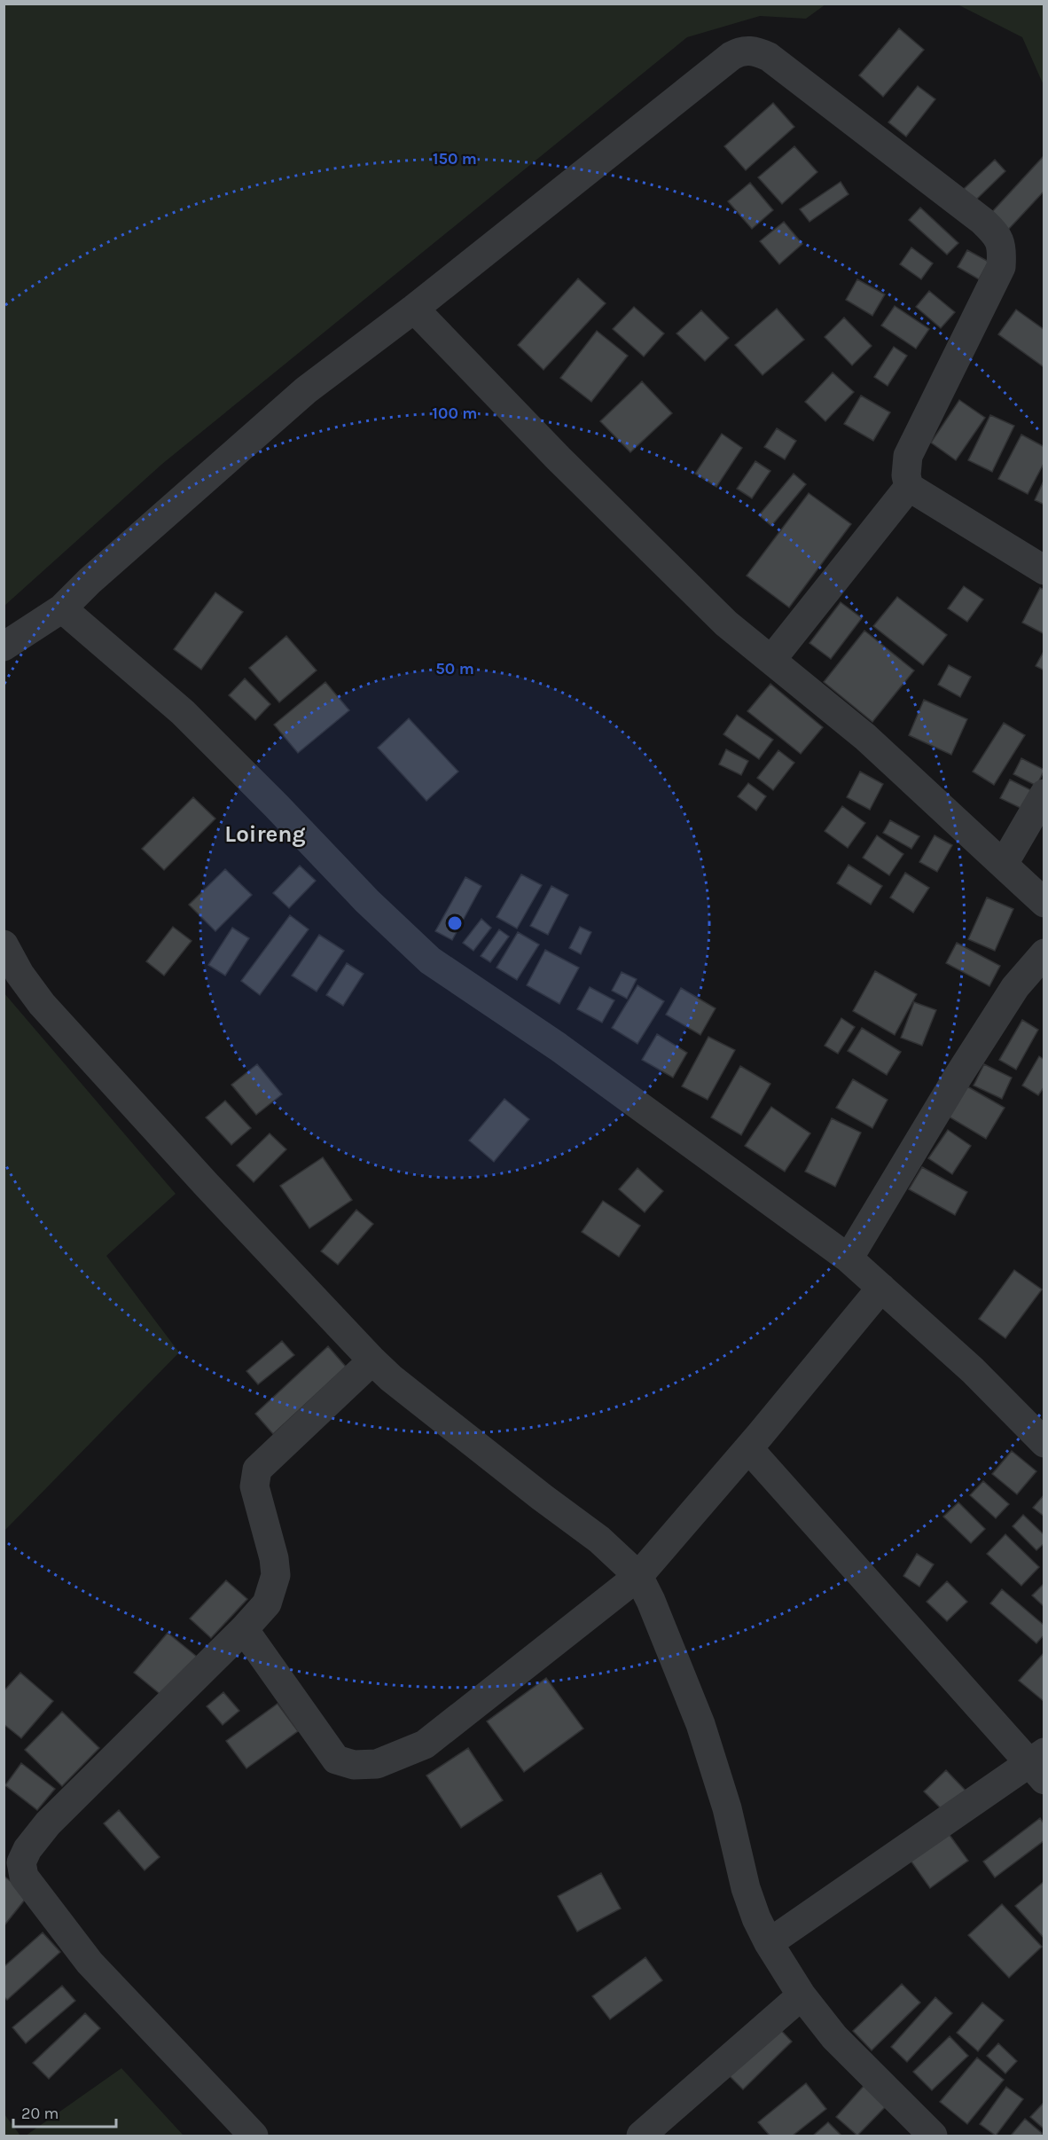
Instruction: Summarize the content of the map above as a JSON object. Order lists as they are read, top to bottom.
{
  "districts": ["Loireng"],
  "scale_bar": "20 m",
  "rings": ["150 m", "100 m", "50 m"]
}
